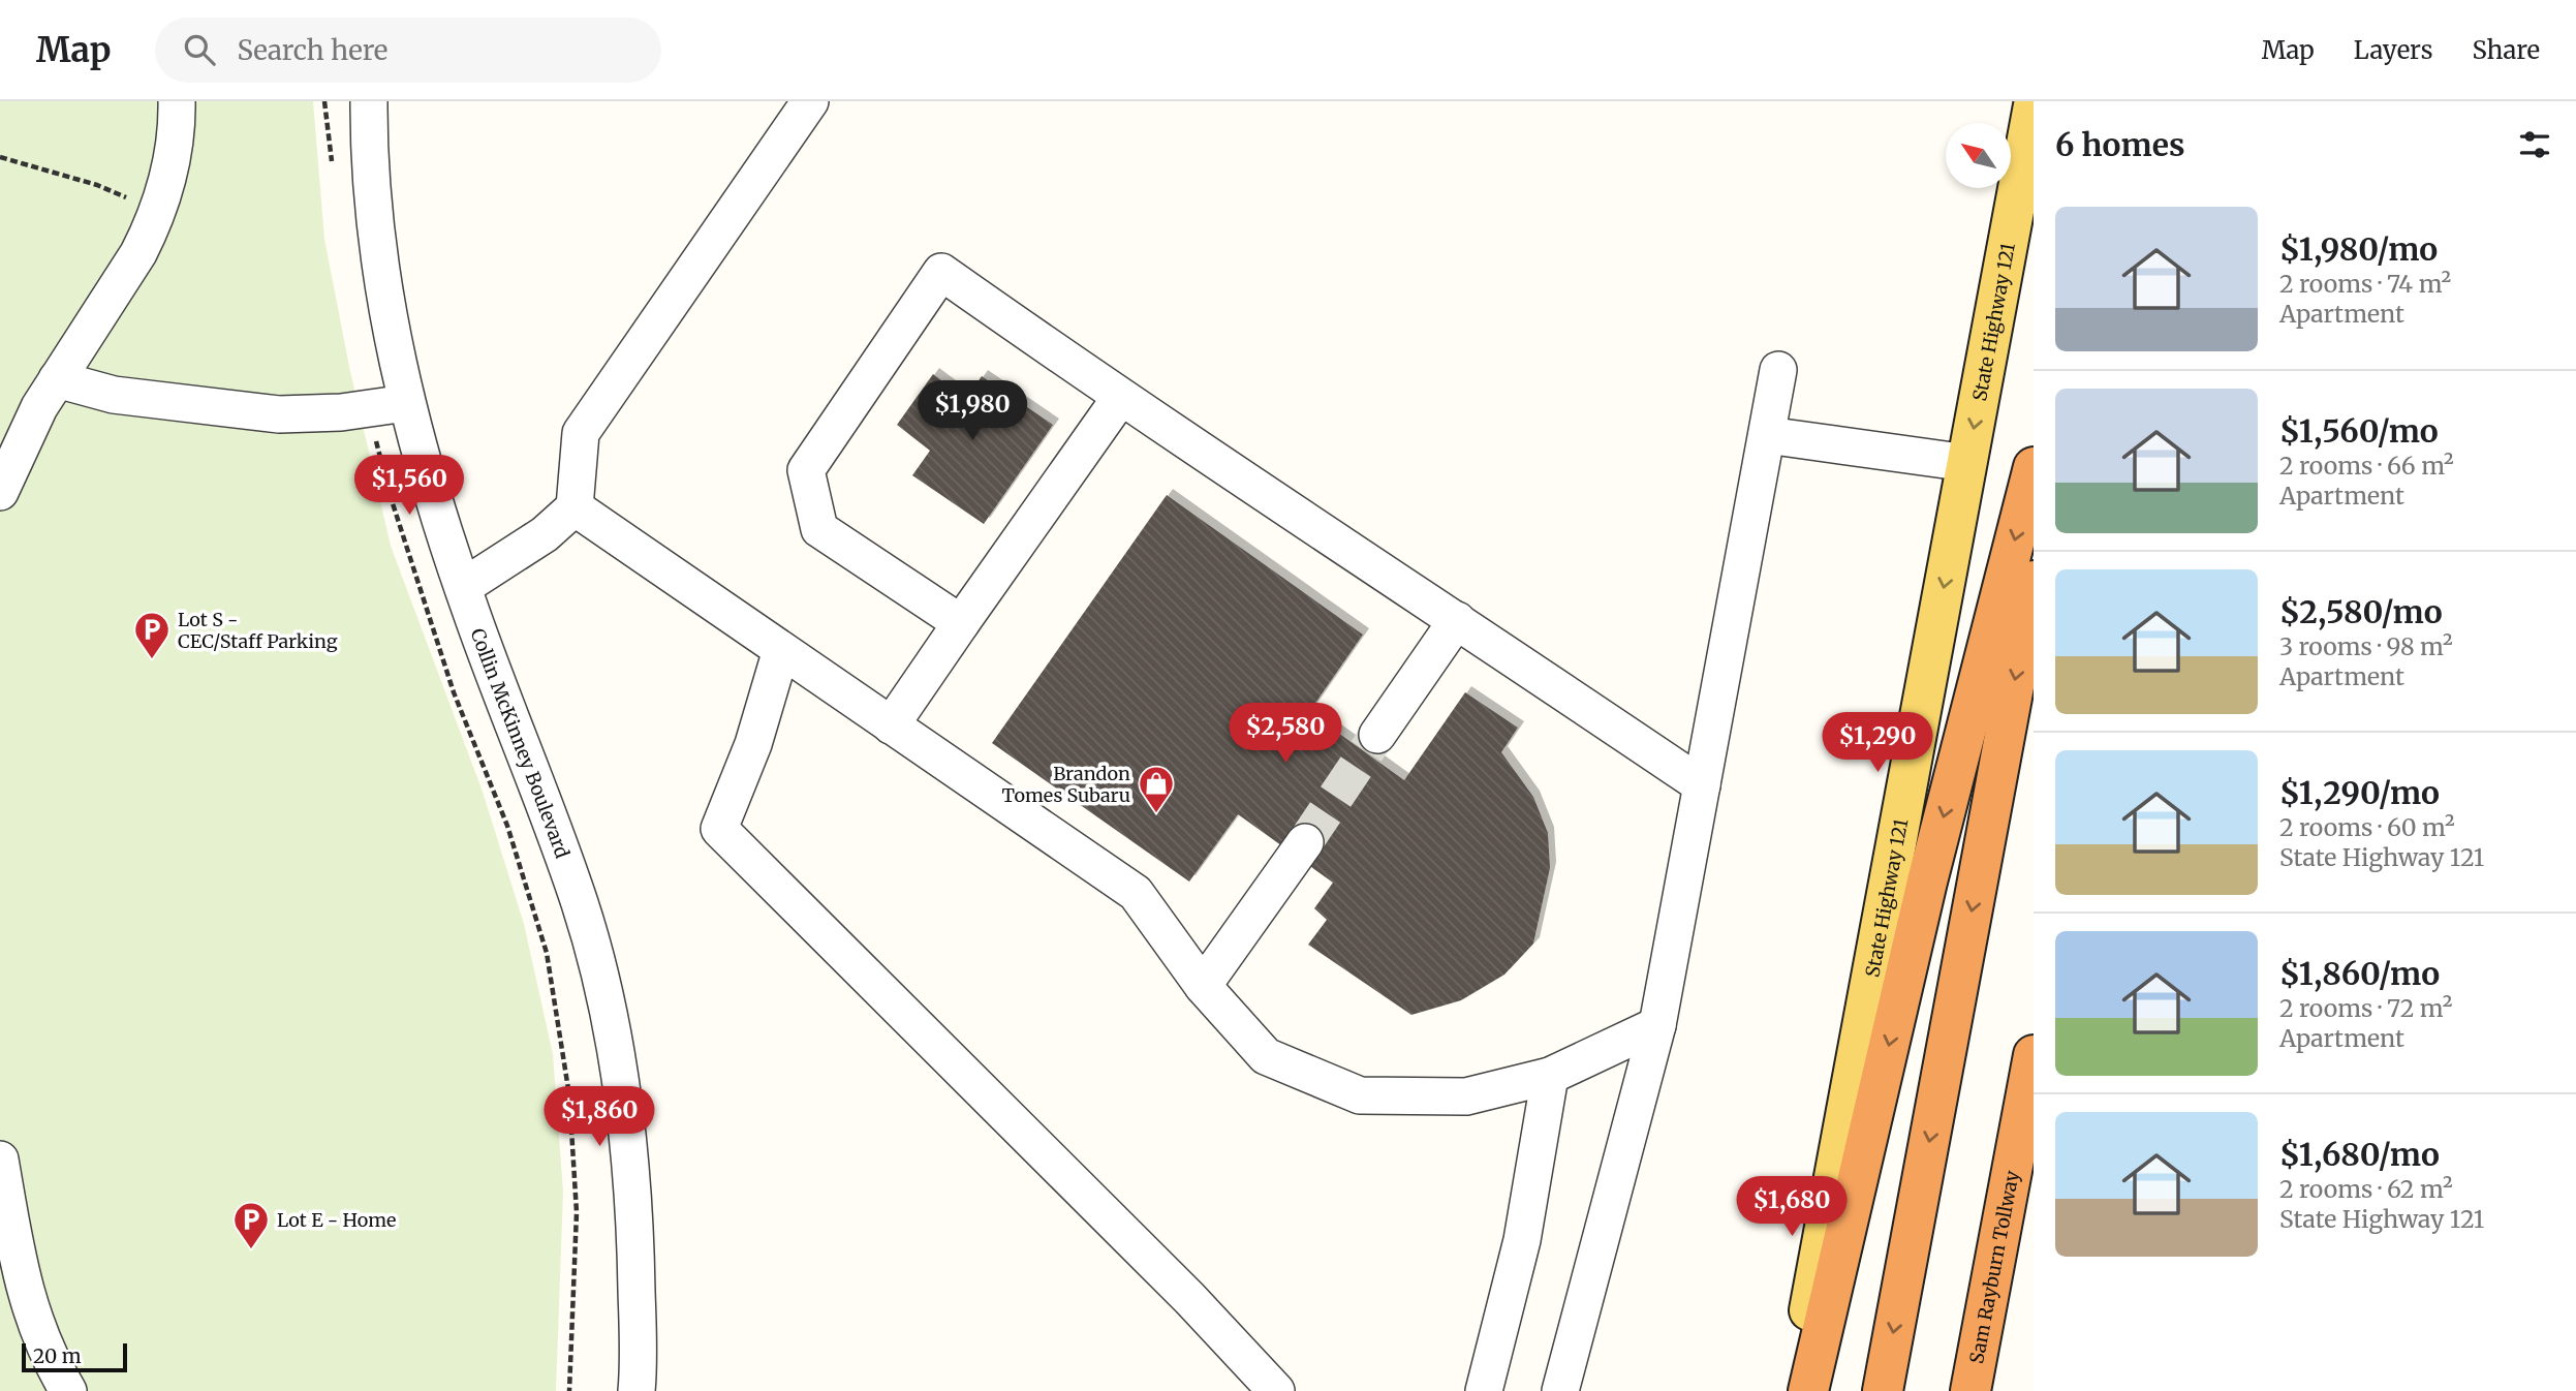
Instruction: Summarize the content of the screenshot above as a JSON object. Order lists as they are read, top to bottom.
{
  "streets": {
    "highway": ["Sam Rayburn Tollway"],
    "main road": ["State Highway 121"],
    "street": ["Collin McKinney Boulevard"]
  },
  "one_way": ["State Highway 121"],
  "places": {
    "parking": ["Lot S - CEC/Staff Parking", "Lot E - Home"],
    "shop": ["Brandon Tomes Subaru"]
  },
  "scale_bar": "20 m",
  "north": "top left",
  "page": {
    "header": "Map",
    "search": "Search here",
    "nav": ["Map", "Layers", "Share"],
    "heading": "6 homes",
    "list": [
      {
        "name": "$1,980/mo",
        "note": "2 rooms · 74 m² · Apartment"
      },
      {
        "name": "$1,560/mo",
        "note": "2 rooms · 66 m² · Apartment"
      },
      {
        "name": "$2,580/mo",
        "note": "3 rooms · 98 m² · Apartment"
      },
      {
        "name": "$1,290/mo",
        "note": "2 rooms · 60 m² · State Highway 121"
      },
      {
        "name": "$1,860/mo",
        "note": "2 rooms · 72 m² · Apartment"
      },
      {
        "name": "$1,680/mo",
        "note": "2 rooms · 62 m² · State Highway 121"
      }
    ],
    "price": [
      "$1,980",
      "$1,560",
      "$2,580",
      "$1,290",
      "$1,860",
      "$1,680"
    ],
    "scale": "20 m"
  }
}
